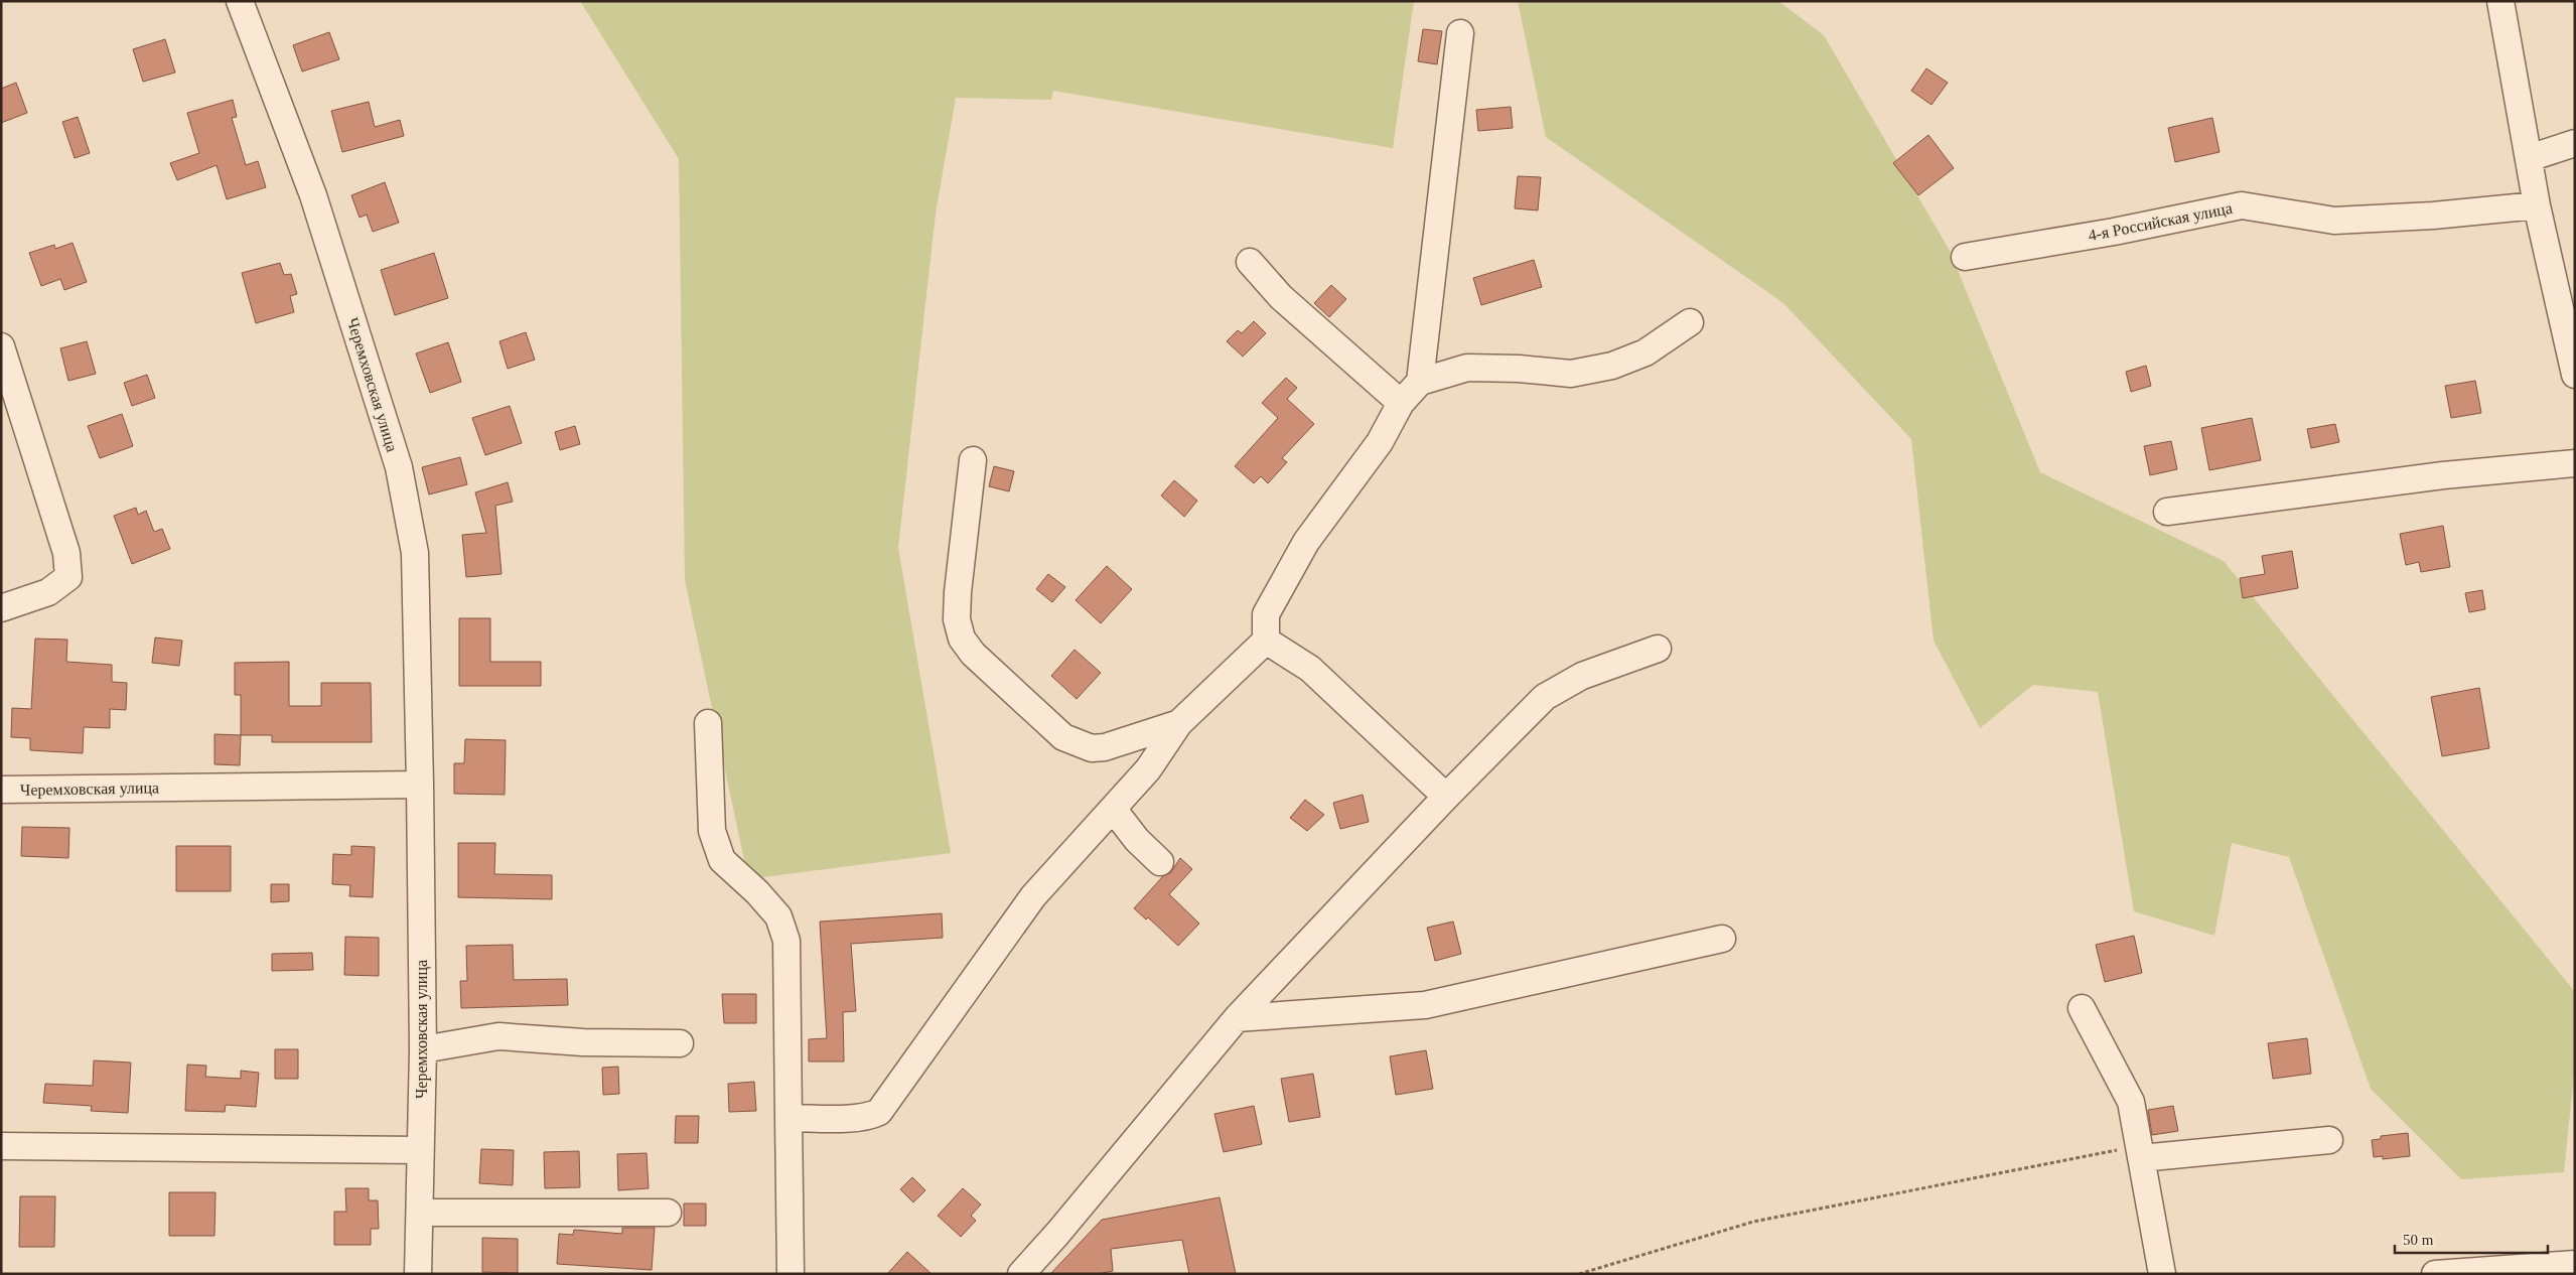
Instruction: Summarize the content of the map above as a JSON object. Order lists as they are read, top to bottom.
{
  "streets": {
    "street": ["4-я Российская улица", "Черемховская улица"]
  },
  "scale_bar": "50 m"
}
